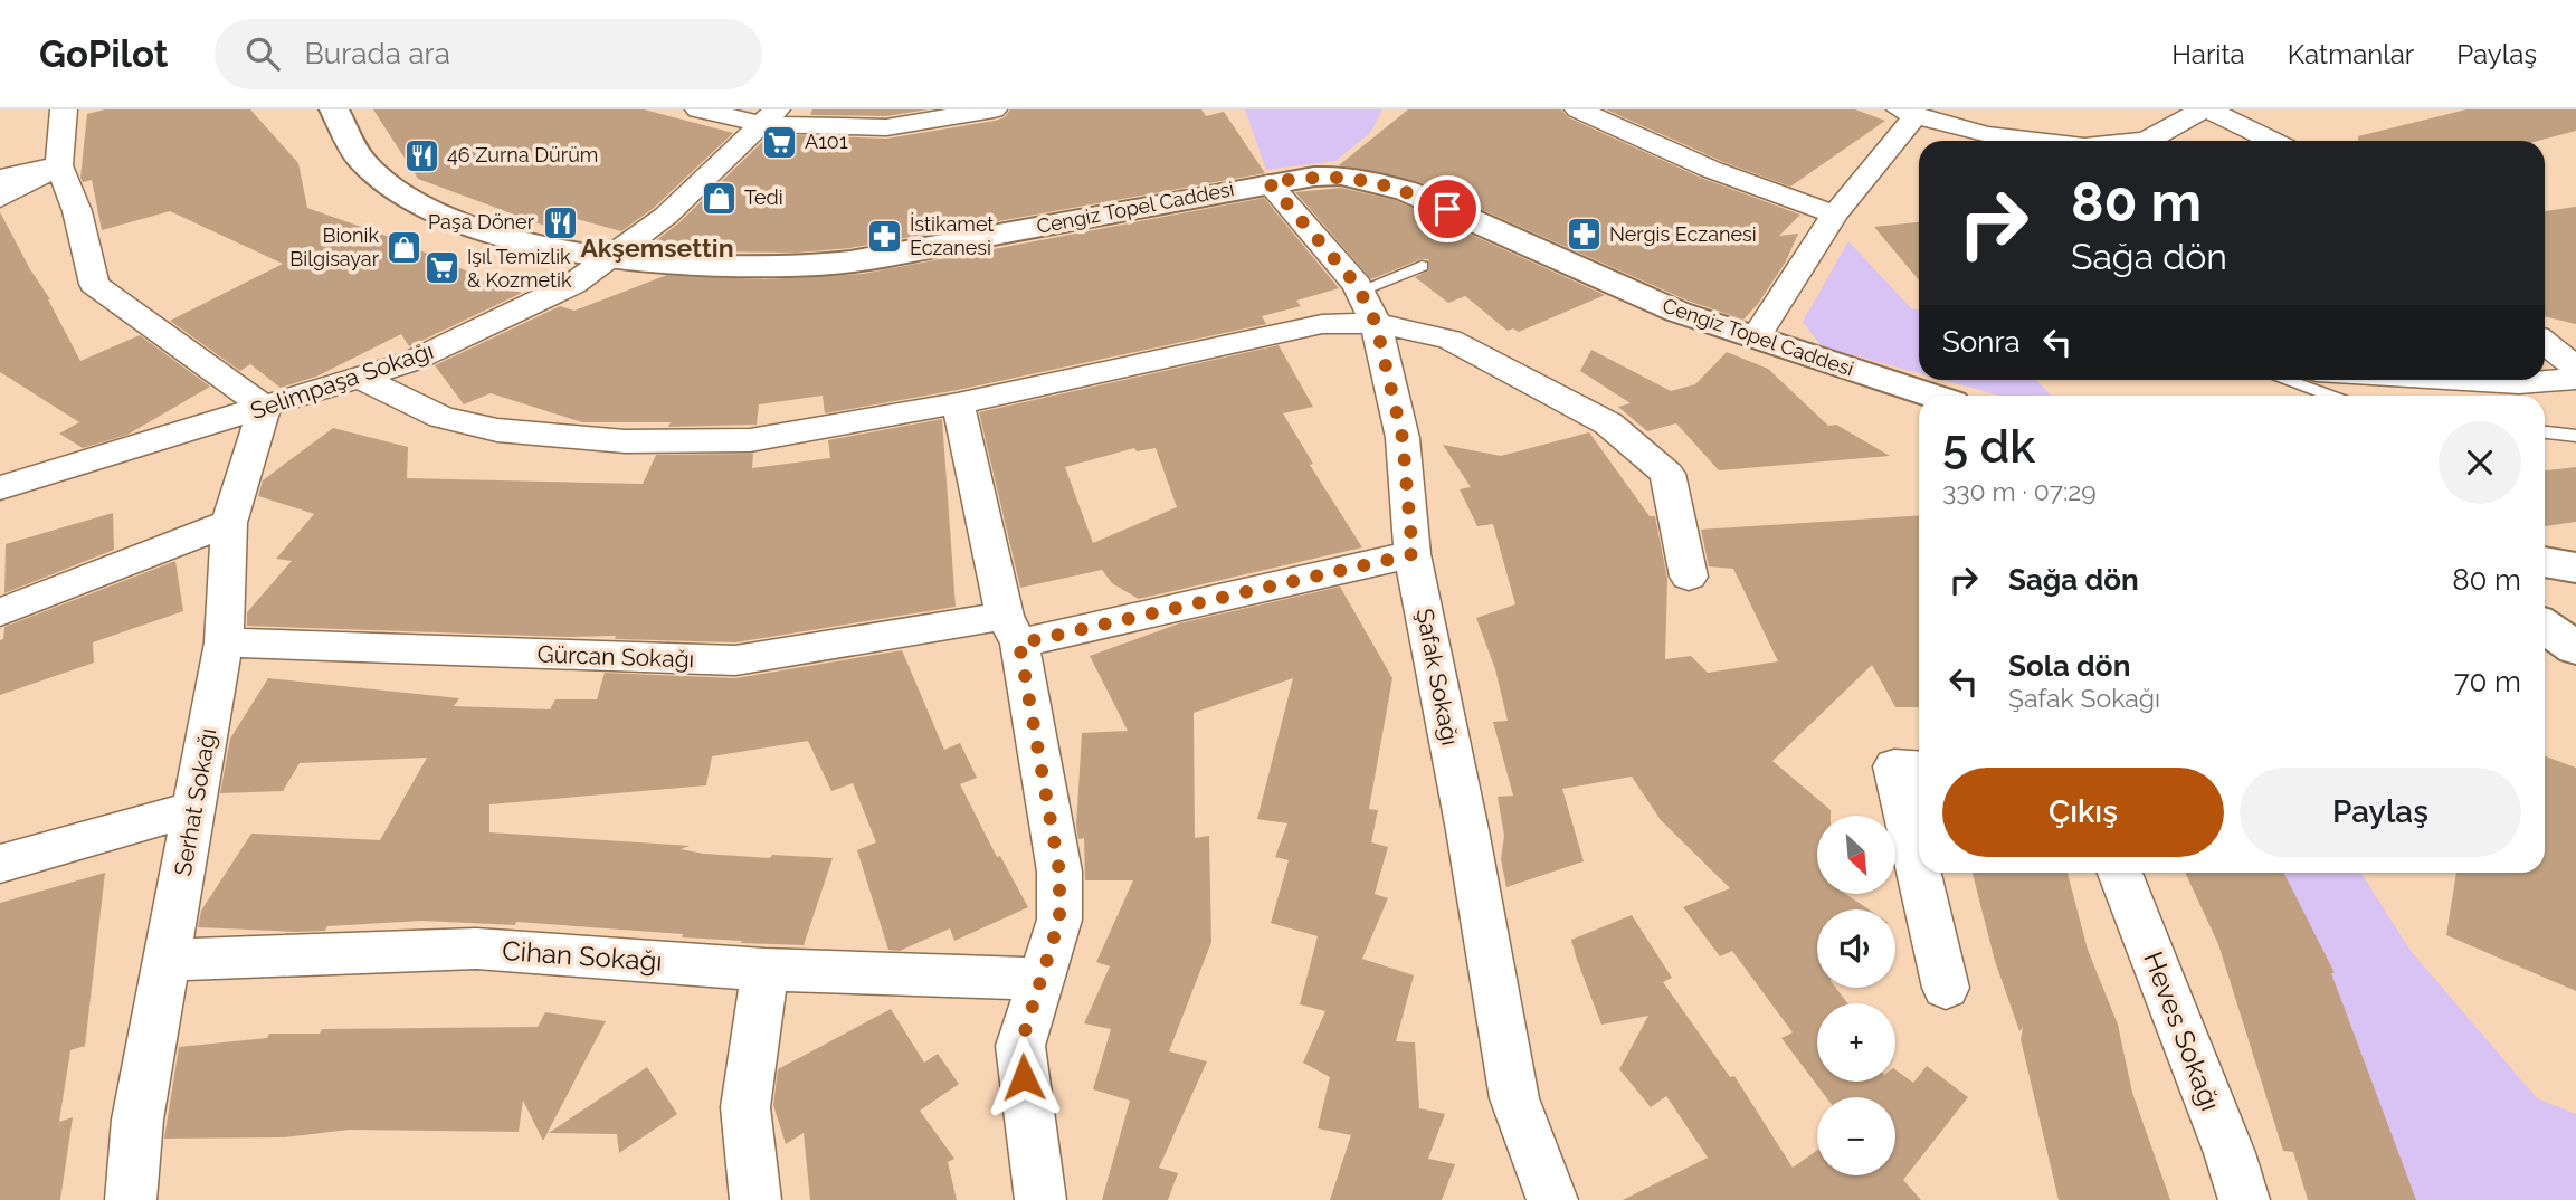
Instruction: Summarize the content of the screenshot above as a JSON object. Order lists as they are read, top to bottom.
{
  "streets": {
    "main road": ["Cengiz Topel Caddesi"],
    "street": [
      "Selimpaşa Sokağı",
      "Gürcan Sokağı",
      "Şafak Sokağı",
      "Serhat Sokağı",
      "Cihan Sokağı",
      "Heves Sokağı"
    ]
  },
  "crossings": [
    ["Cengiz Topel Caddesi", "Selimpaşa Sokağı"],
    ["Cengiz Topel Caddesi", "Şafak Sokağı"],
    ["Selimpaşa Sokağı", "Serhat Sokağı"],
    ["Gürcan Sokağı", "Şafak Sokağı"],
    ["Gürcan Sokağı", "Serhat Sokağı"],
    ["Serhat Sokağı", "Cihan Sokağı"]
  ],
  "districts": ["Akşemsettin"],
  "places": {
    "supermarket": ["A101", "Işıl Temizlik & Kozmetik"],
    "restaurant": ["46 Zurna Dürüm", "Paşa Döner"],
    "shop": ["Tedi", "Bionik Bilgisayar"],
    "pharmacy": ["Nergis Eczanesi", "İstikamet Eczanesi"]
  },
  "north": "bottom right",
  "page": {
    "header": "GoPilot",
    "search": "Burada ara",
    "nav": ["Harita", "Katmanlar", "Paylaş"],
    "turn": ["80 m", "Sağa dön"],
    "then": "Sonra",
    "heading": ["5 dk", "330 m · 07:29"],
    "list": [
      {
        "name": "Sağa dön",
        "value": "80 m"
      },
      {
        "name": "Sola dön",
        "note": "Şafak Sokağı",
        "value": "70 m"
      }
    ],
    "buttons": ["Çıkış", "Paylaş"],
    "map_buttons": ["+", "−"]
  }
}
